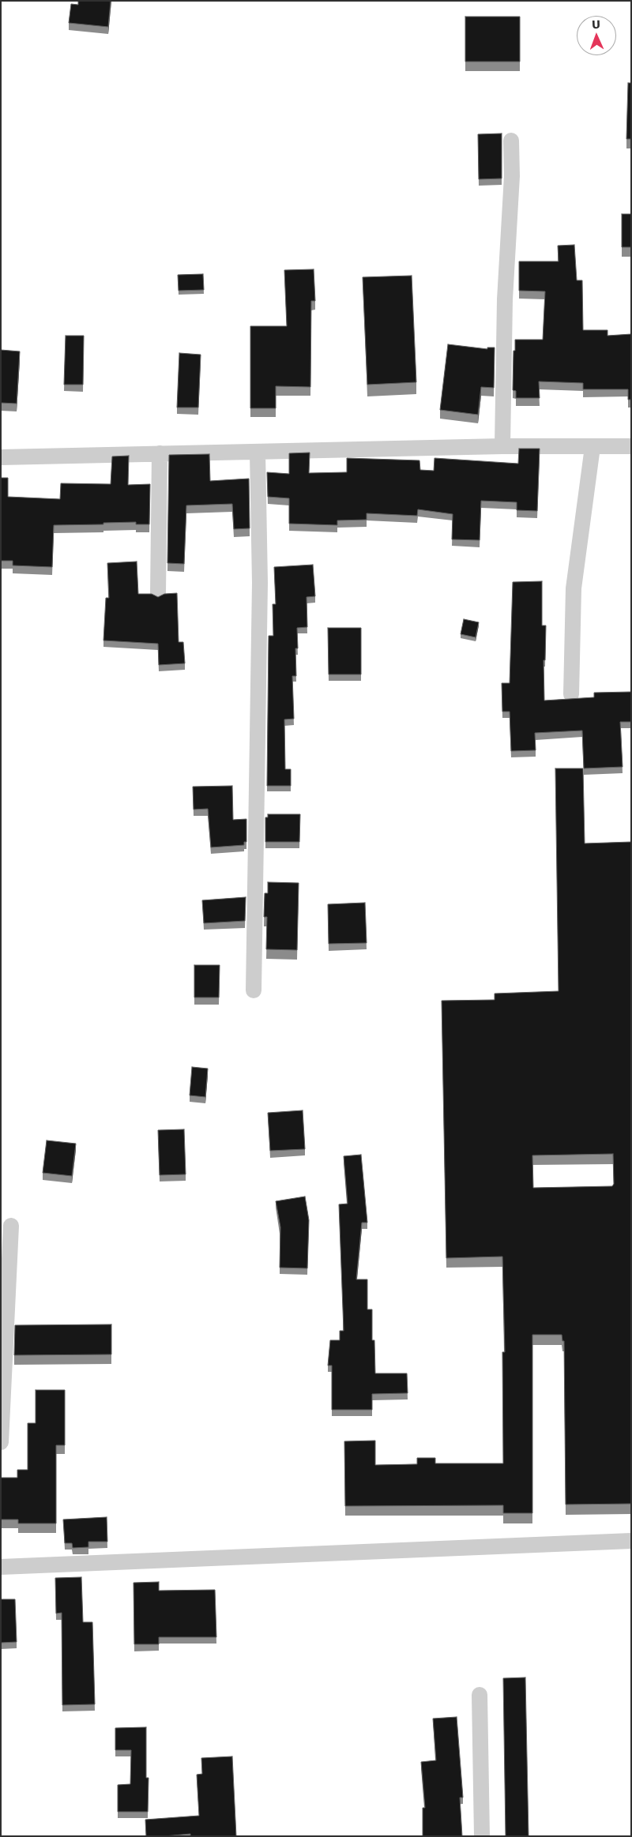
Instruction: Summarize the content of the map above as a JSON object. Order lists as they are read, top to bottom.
{
  "north": "top"
}
